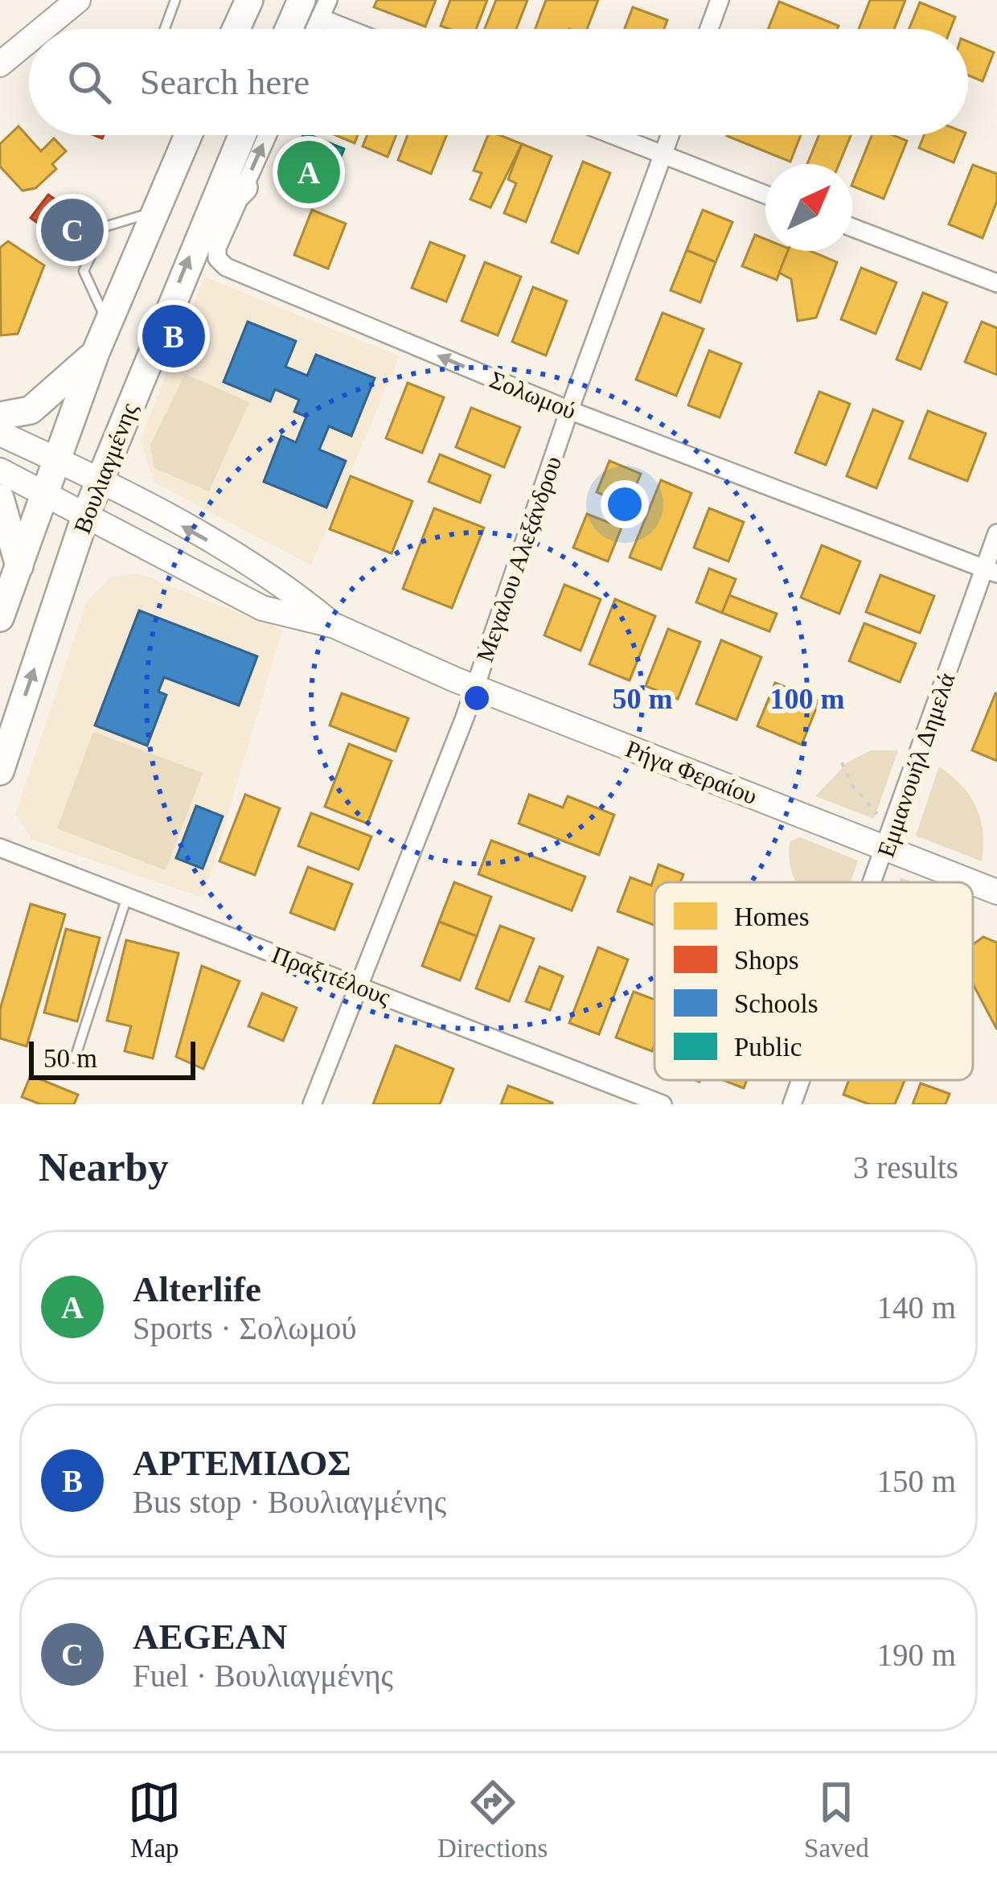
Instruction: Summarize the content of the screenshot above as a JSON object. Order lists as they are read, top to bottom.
{
  "streets": {
    "main road": ["Βουλιαγμένης"],
    "street": [
      "Σολωμού",
      "Μεγαλου Αλεξάνδρου",
      "Εμμανουήλ Δημελά",
      "Ρήγα Φεραίου",
      "Πραξιτέλους"
    ]
  },
  "crossings": [
    ["Σολωμού", "Μεγαλου Αλεξάνδρου"],
    ["Σολωμού", "Εμμανουήλ Δημελά"],
    ["Βουλιαγμένης", "Ρήγα Φεραίου"],
    ["Μεγαλου Αλεξάνδρου", "Ρήγα Φεραίου"],
    ["Μεγαλου Αλεξάνδρου", "Πραξιτέλους"],
    ["Εμμανουήλ Δημελά", "Ρήγα Φεραίου"]
  ],
  "legend": [
    "Homes",
    "Shops",
    "Schools",
    "Public"
  ],
  "scale_bar": "50 m",
  "north": "top right",
  "page": {
    "search": "Search here",
    "pins": ["A", "C", "B"],
    "scale": "50 m",
    "heading": ["Nearby", "3 results"],
    "list": [
      {
        "mark": "A",
        "name": "Alterlife",
        "note": "Sports · Σολωμού",
        "value": "140 m"
      },
      {
        "mark": "B",
        "name": "ΑΡΤΕΜΙΔΟΣ",
        "note": "Bus stop · Βουλιαγμένης",
        "value": "150 m"
      },
      {
        "mark": "C",
        "name": "AEGEAN",
        "note": "Fuel · Βουλιαγμένης",
        "value": "190 m"
      }
    ],
    "nav": ["Map", "Directions", "Saved"]
  },
  "rings": ["50 m", "100 m"]
}
